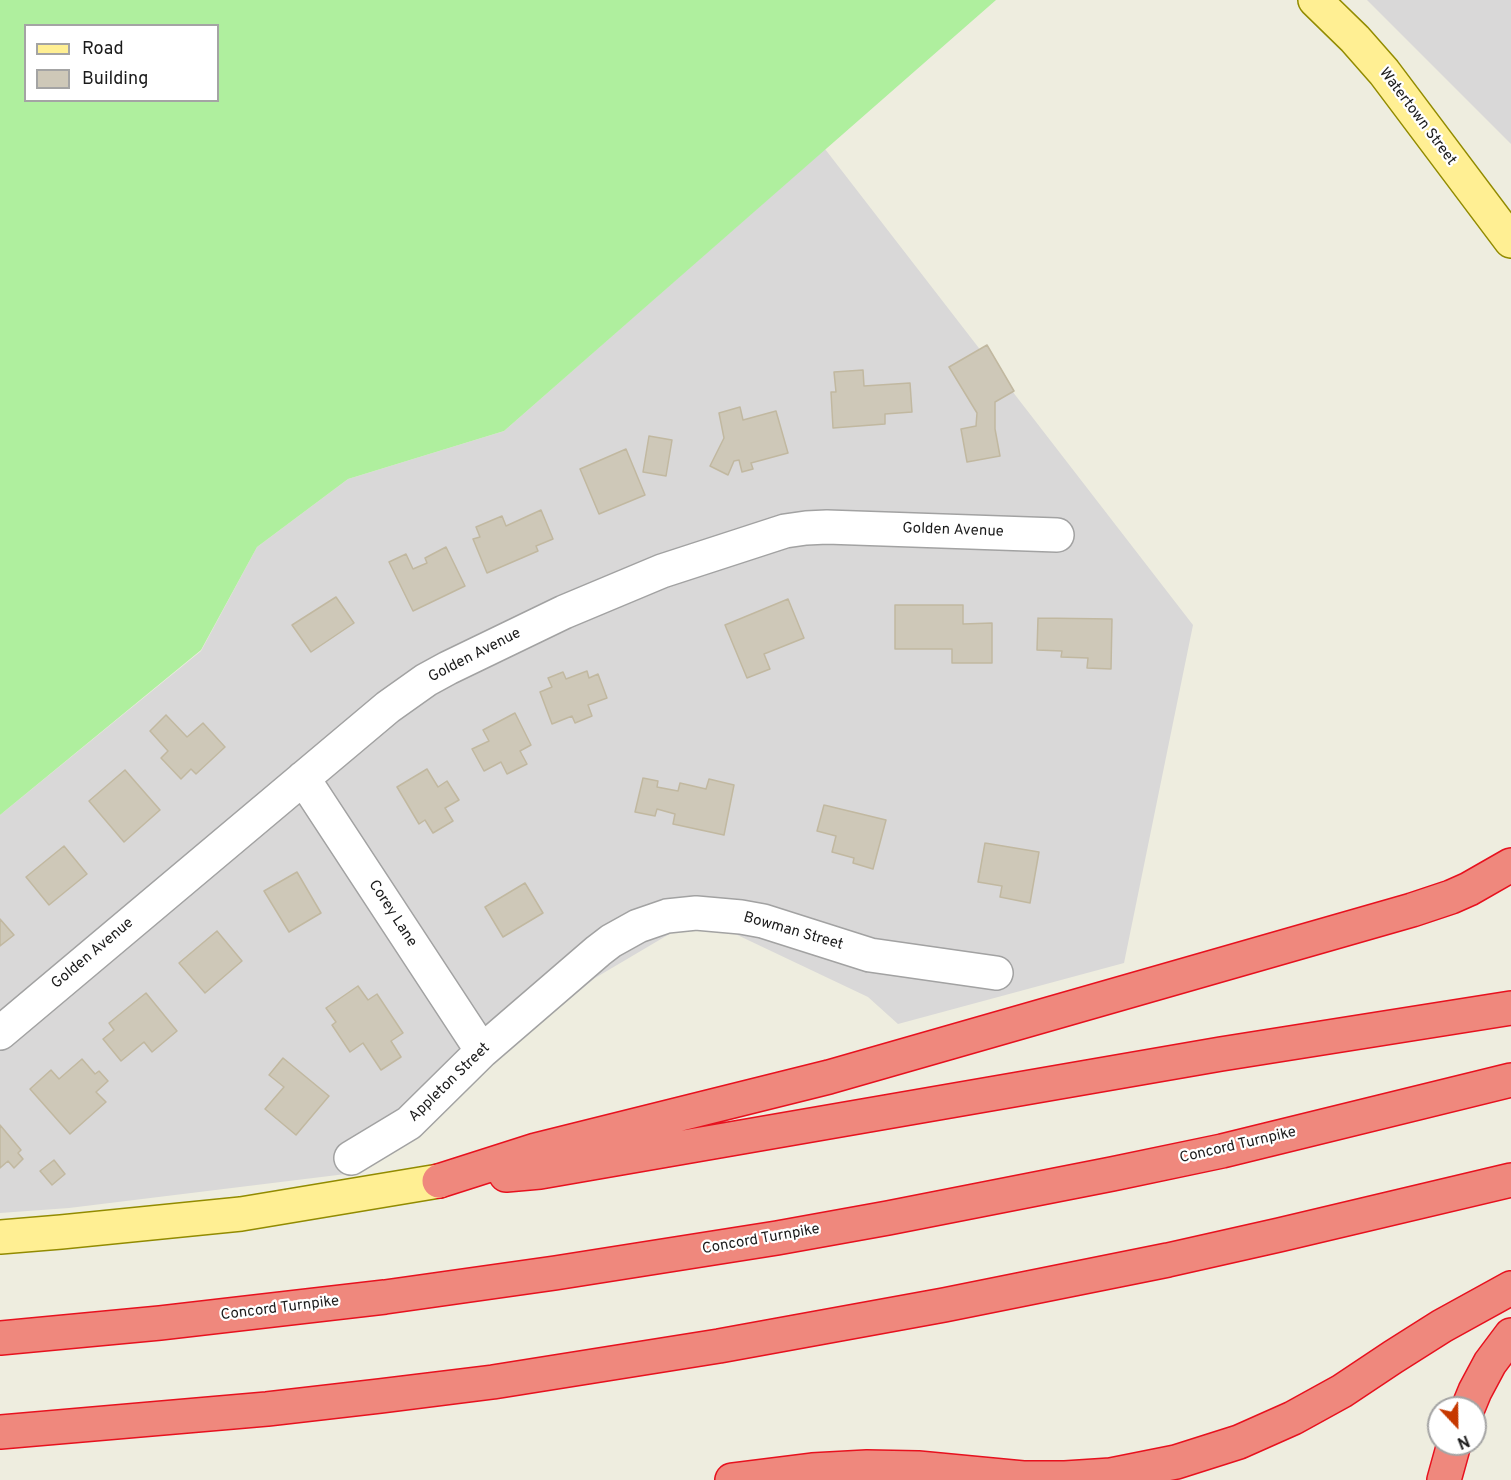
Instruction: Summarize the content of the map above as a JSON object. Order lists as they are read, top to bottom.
{
  "streets": {
    "highway": ["Concord Turnpike"],
    "main road": ["Watertown Street"],
    "street": [
      "Golden Avenue",
      "Corey Lane",
      "Bowman Street",
      "Appleton Street"
    ]
  },
  "crossings": [
    ["Golden Avenue", "Corey Lane"],
    ["Corey Lane", "Appleton Street"],
    ["Bowman Street", "Appleton Street"]
  ],
  "legend": ["Road", "Building"],
  "north": "bottom"
}
